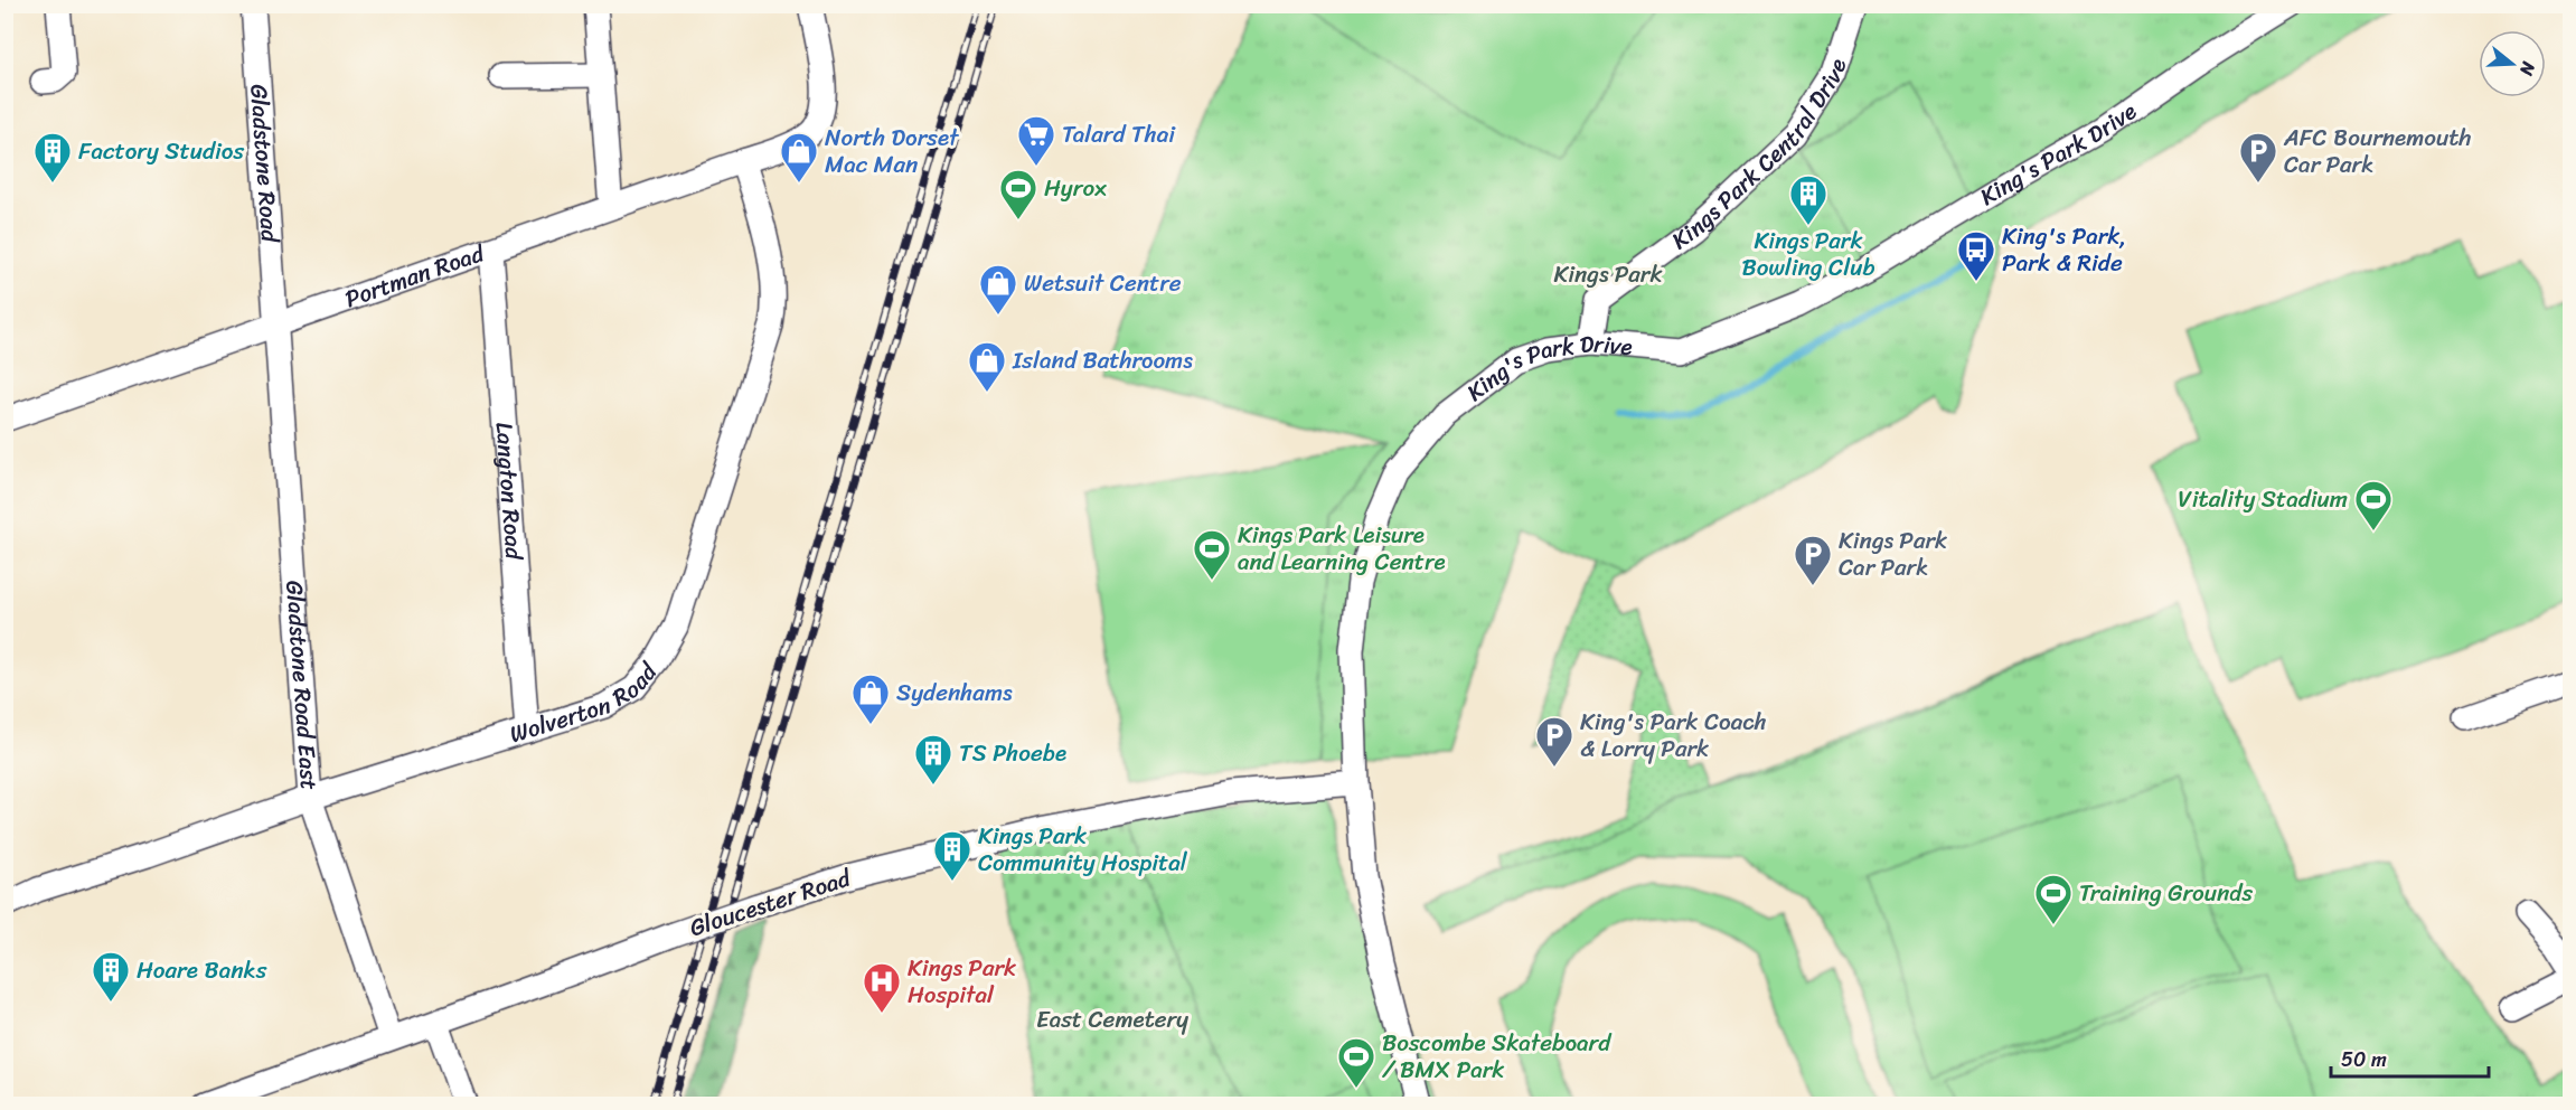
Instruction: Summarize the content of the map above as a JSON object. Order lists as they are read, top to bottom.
{
  "streets": {
    "street": [
      "Kings Park Central Drive",
      "King's Park Drive",
      "Gladstone Road",
      "Portman Road",
      "Langton Road",
      "Gladstone Road East",
      "Wolverton Road",
      "Gloucester Road"
    ]
  },
  "crossings": [
    ["Kings Park Central Drive", "King's Park Drive"],
    ["King's Park Drive", "Gloucester Road"],
    ["Gladstone Road", "Portman Road"],
    ["Gladstone Road", "Gladstone Road East"],
    ["Portman Road", "Langton Road"],
    ["Portman Road", "Gladstone Road East"],
    ["Portman Road", "Wolverton Road"],
    ["Langton Road", "Wolverton Road"],
    ["Gladstone Road East", "Wolverton Road"],
    ["Gladstone Road East", "Gloucester Road"]
  ],
  "parks": ["Kings Park", "East Cemetery"],
  "places": {
    "supermarket": ["Talard Thai"],
    "building": [
      "Factory Studios",
      "Kings Park Bowling Club",
      "TS Phoebe",
      "Kings Park Community Hospital",
      "Hoare Banks"
    ],
    "shop": [
      "North Dorset Mac Man",
      "Wetsuit Centre",
      "Island Bathrooms",
      "Sydenhams"
    ],
    "parking": ["AFC Bournemouth Car Park", "Kings Park Car Park", "King's Park Coach & Lorry Park"],
    "sports": [
      "Hyrox",
      "Vitality Stadium",
      "Kings Park Leisure and Learning Centre",
      "Training Grounds",
      "Boscombe Skateboard / BMX Park"
    ],
    "bus stop": ["King's Park, Park & Ride"],
    "hospital": ["Kings Park Hospital"]
  },
  "scale_bar": "50 m",
  "north": "right"
}
